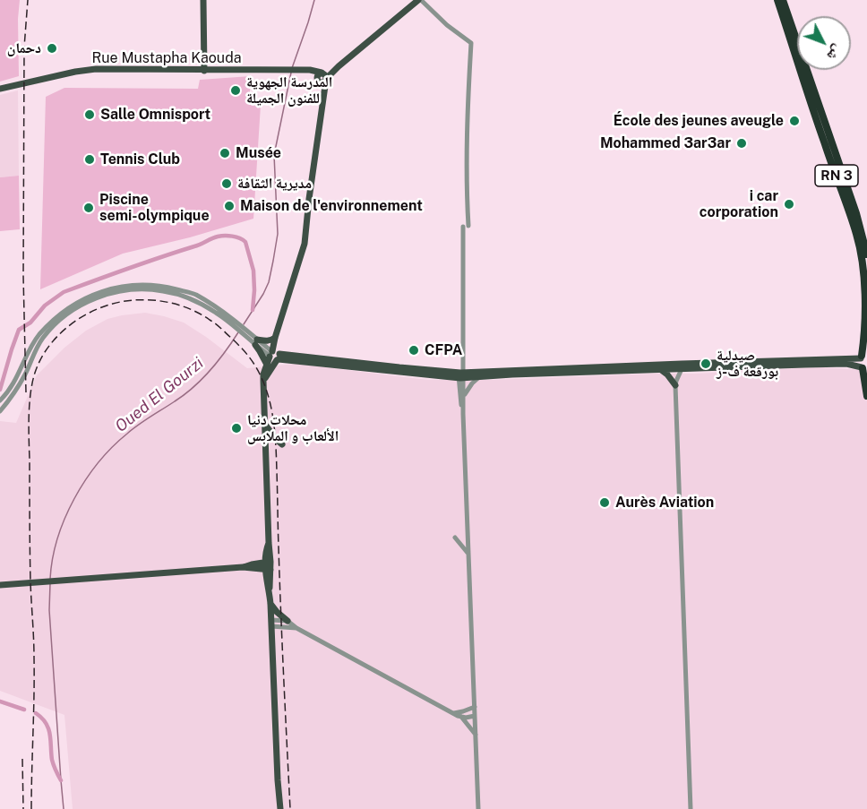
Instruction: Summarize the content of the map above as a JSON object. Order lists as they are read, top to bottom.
{
  "streets": {
    "highway": ["RN 3"],
    "main road": ["Rue Mustapha Kaouda"]
  },
  "water": ["Oued El Gourzi"],
  "places": [
    "دحمان",
    "المدرسة الجهوية للفنون الجميلة",
    "Salle Omnisport",
    "École des jeunes aveugle",
    "Mohammed 3ar3ar",
    "Musée",
    "Tennis Club",
    "مديرية الثقافة",
    "i car corporation",
    "Maison de l'environnement",
    "Piscine semi-olympique",
    "CFPA",
    "صيدلية بورقعة ف-ز",
    "محلات دنيا الألعاب و الملابس",
    "Aurès Aviation"
  ],
  "north": "bottom right"
}
